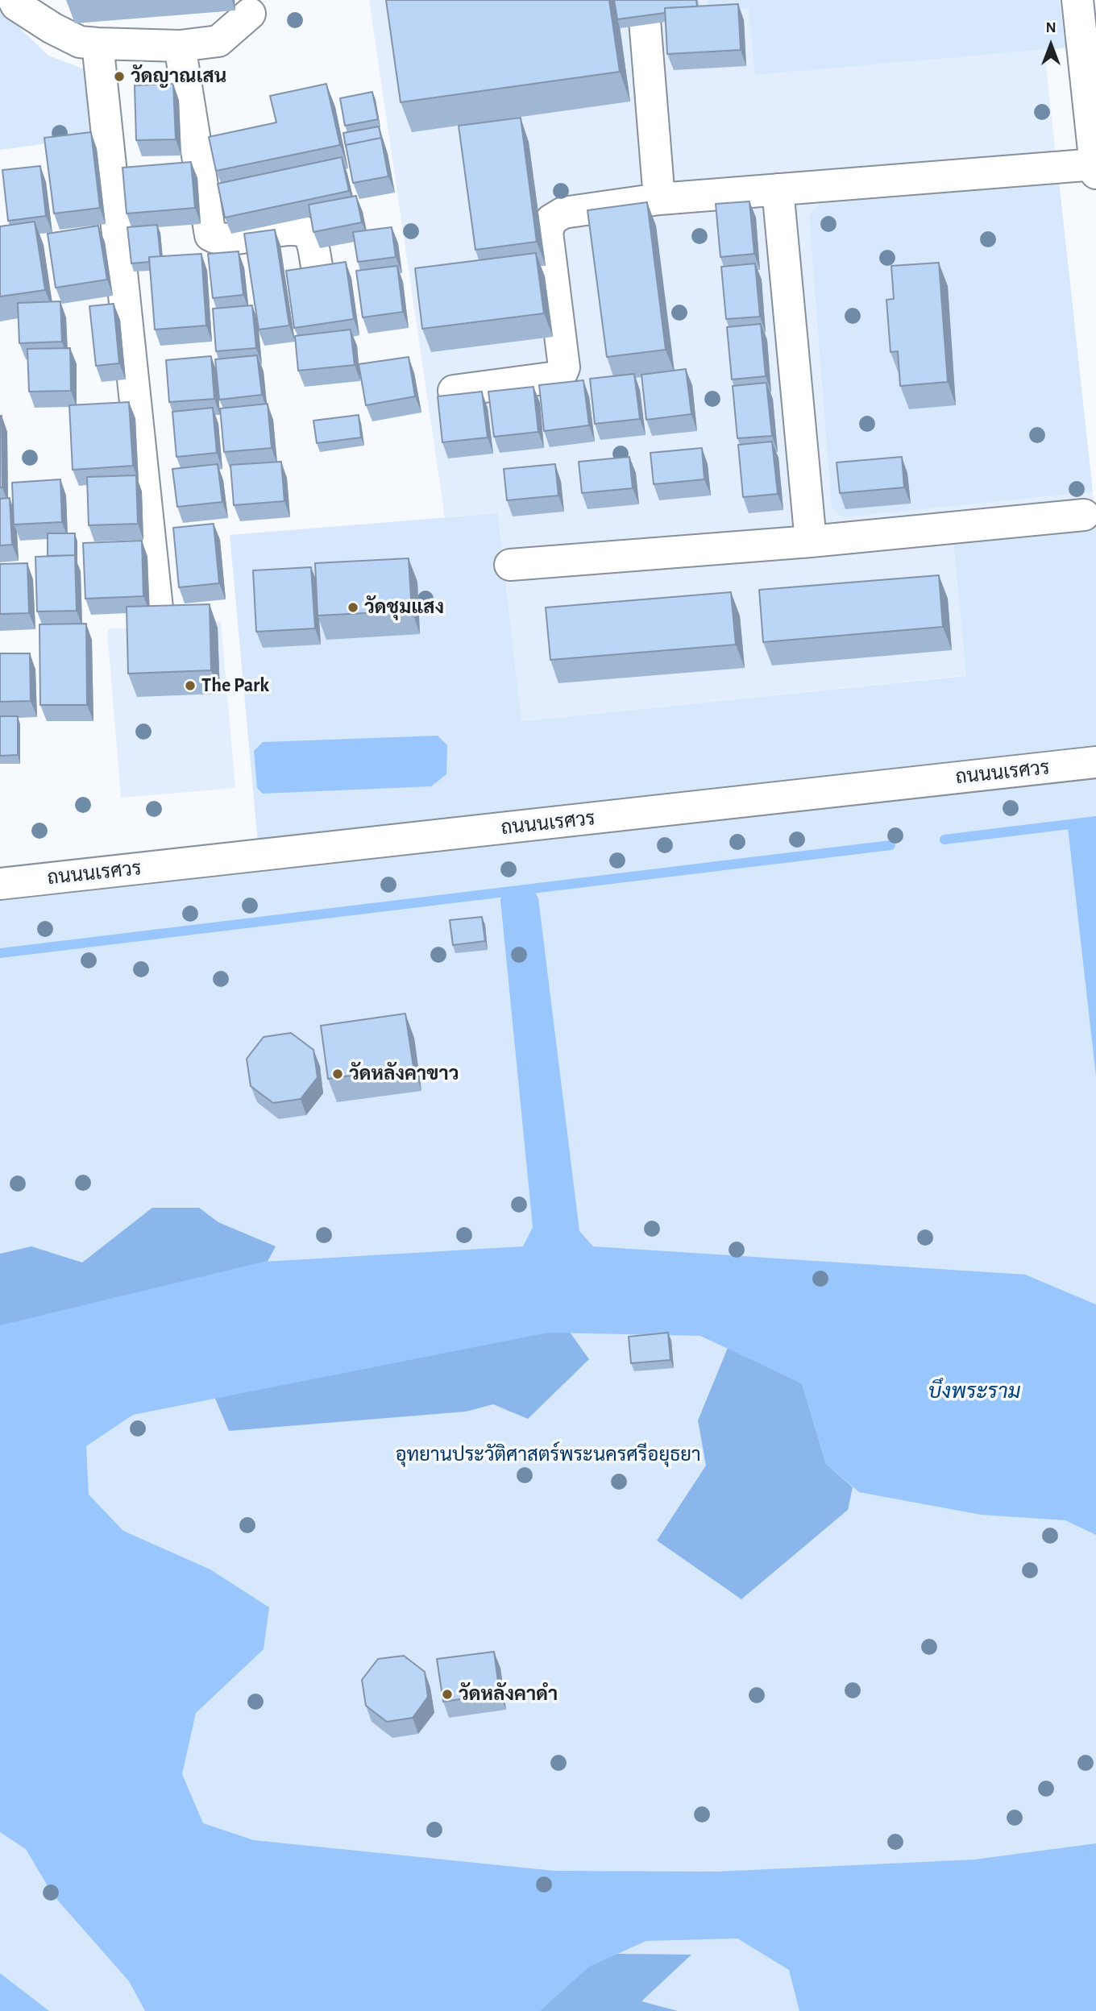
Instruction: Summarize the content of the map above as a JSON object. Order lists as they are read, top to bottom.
{
  "streets": {
    "street": ["ถนนนเรศวร"]
  },
  "water": ["บึงพระราม"],
  "parks": ["อุทยานประวัติศาสตร์พระนครศรีอยุธยา"],
  "places": [
    "วัดญาณเสน",
    "วัดชุมแสง",
    "The Park",
    "วัดหลังคาขาว",
    "วัดหลังคาดำ"
  ],
  "north": "top"
}
